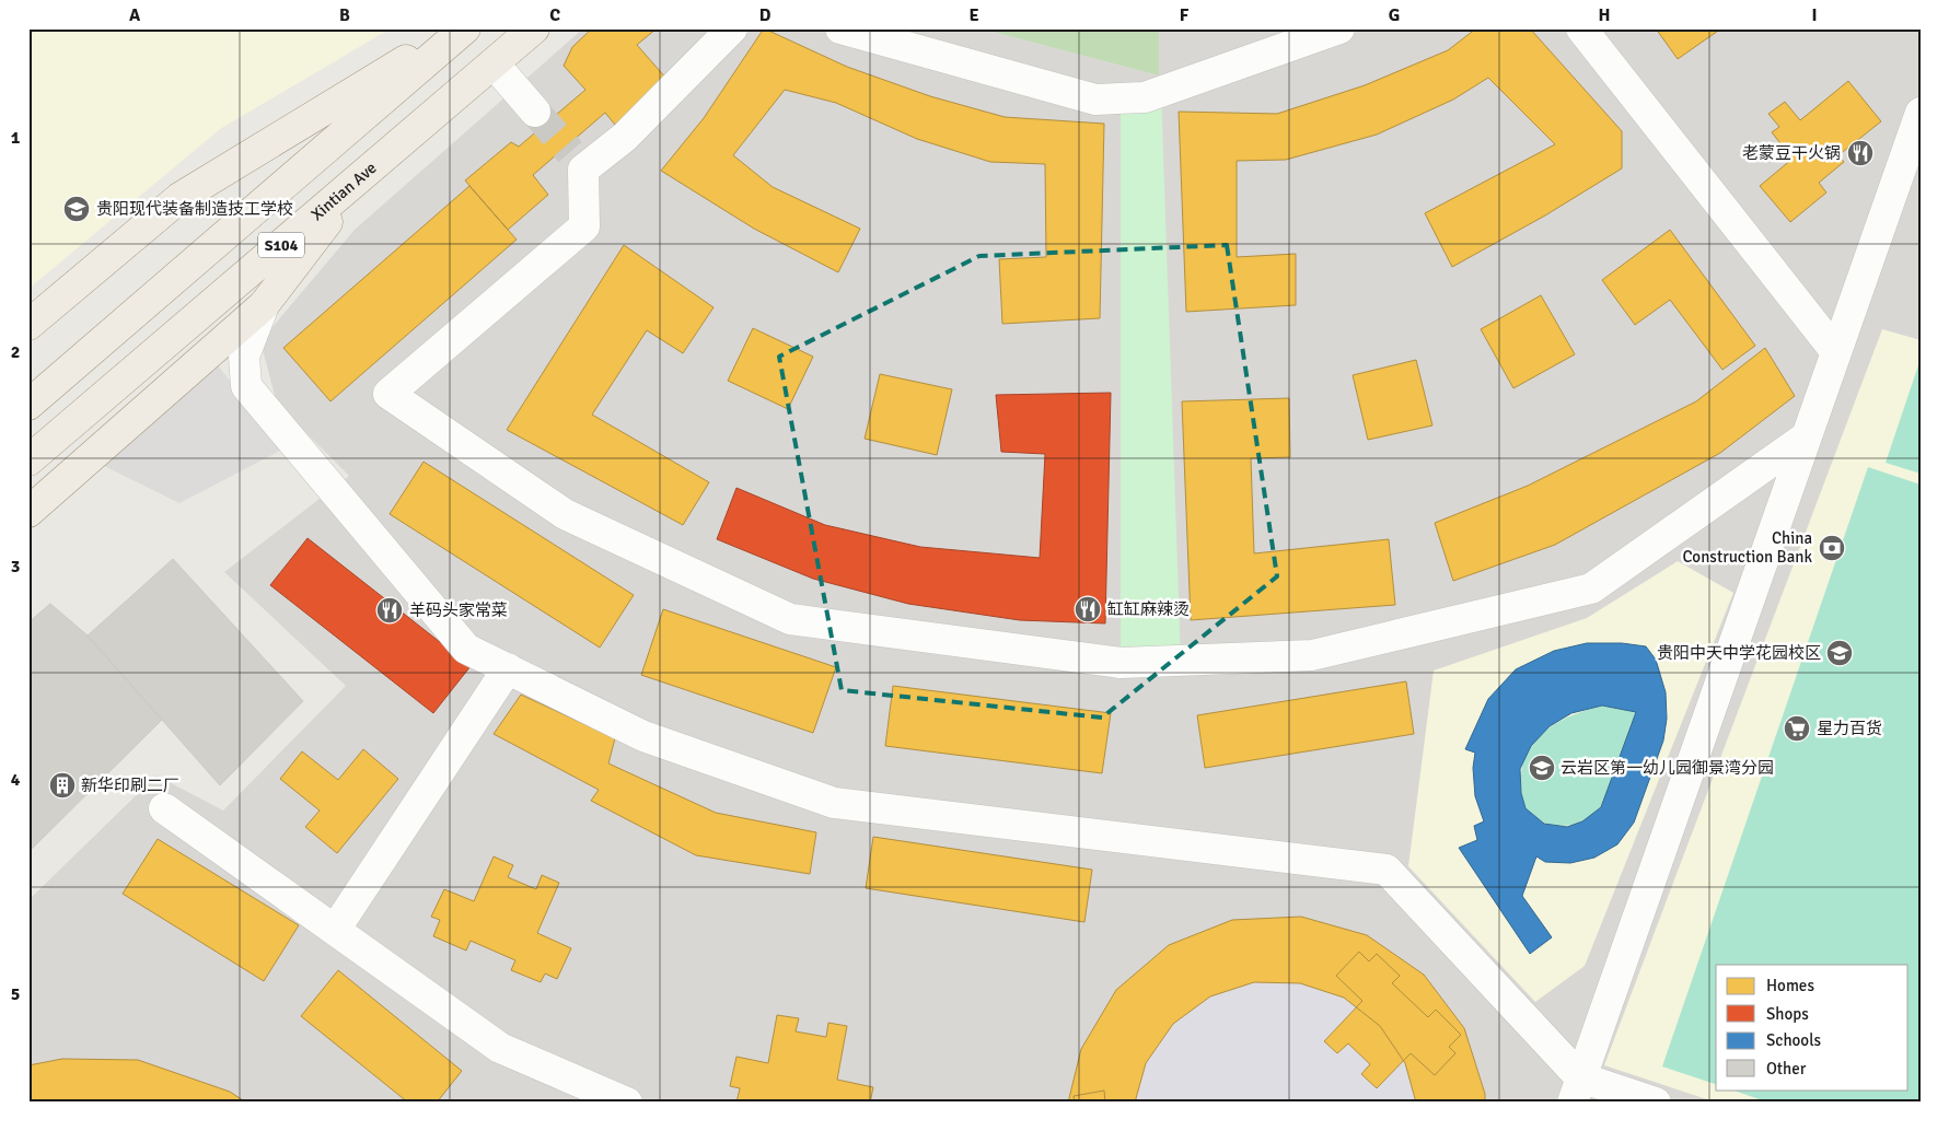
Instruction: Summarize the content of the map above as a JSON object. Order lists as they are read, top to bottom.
{
  "streets": {
    "main road": ["Xintian Ave", "S104"]
  },
  "places": {
    "restaurant": ["老蒙豆干火锅", "缸缸麻辣烫", "羊码头家常菜"],
    "school or university": ["贵阳现代装备制造技工学校", "贵阳中天中学花园校区", "云岩区第一幼儿园御景湾分园"],
    "bank": ["China Construction Bank"],
    "supermarket": ["星力百货"],
    "building": ["新华印刷二厂"]
  },
  "legend": [
    "Homes",
    "Shops",
    "Schools",
    "Other"
  ],
  "grid": {
    "columns": [
      "A",
      "B",
      "C",
      "D",
      "E",
      "F",
      "G",
      "H",
      "I"
    ],
    "rows": [
      "1",
      "2",
      "3",
      "4",
      "5"
    ]
  }
}
